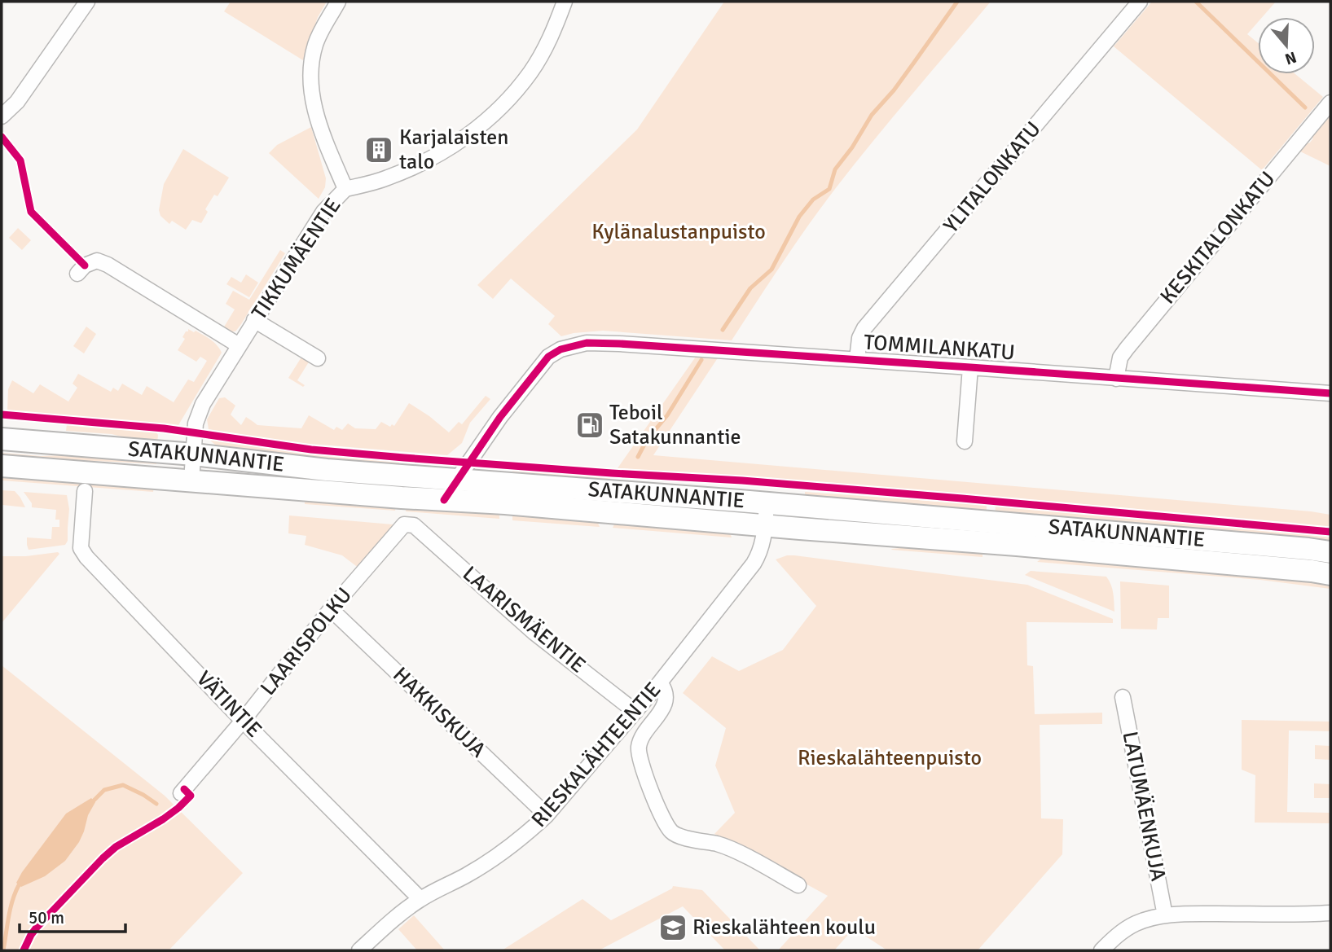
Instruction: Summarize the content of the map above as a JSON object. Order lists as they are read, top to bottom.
{
  "streets": {
    "main road": ["SATAKUNNANTIE"],
    "street": [
      "YLITALONKATU",
      "KESKITALONKATU",
      "TIKKUMÄENTIE",
      "TOMMILANKATU",
      "LAARISMÄENTIE",
      "LAARISPOLKU",
      "VÄTINTIE",
      "HAKKISKUJA",
      "RIESKALÄHTEENTIE",
      "LATUMÄENKUJA"
    ]
  },
  "crossings": [
    ["YLITALONKATU", "TOMMILANKATU"],
    ["KESKITALONKATU", "TOMMILANKATU"],
    ["TIKKUMÄENTIE", "SATAKUNNANTIE"],
    ["TOMMILANKATU", "SATAKUNNANTIE"],
    ["SATAKUNNANTIE", "RIESKALÄHTEENTIE"],
    ["LAARISMÄENTIE", "LAARISPOLKU"],
    ["LAARISMÄENTIE", "RIESKALÄHTEENTIE"],
    ["LAARISPOLKU", "VÄTINTIE"],
    ["LAARISPOLKU", "HAKKISKUJA"],
    ["VÄTINTIE", "RIESKALÄHTEENTIE"],
    ["HAKKISKUJA", "RIESKALÄHTEENTIE"]
  ],
  "parks": ["Kylänalustanpuisto", "Rieskalähteenpuisto"],
  "places": {
    "building": ["Karjalaisten talo"],
    "fuel station": ["Teboil Satakunnantie"],
    "school or university": ["Rieskalähteen koulu"]
  },
  "scale_bar": "50 m",
  "north": "bottom"
}
